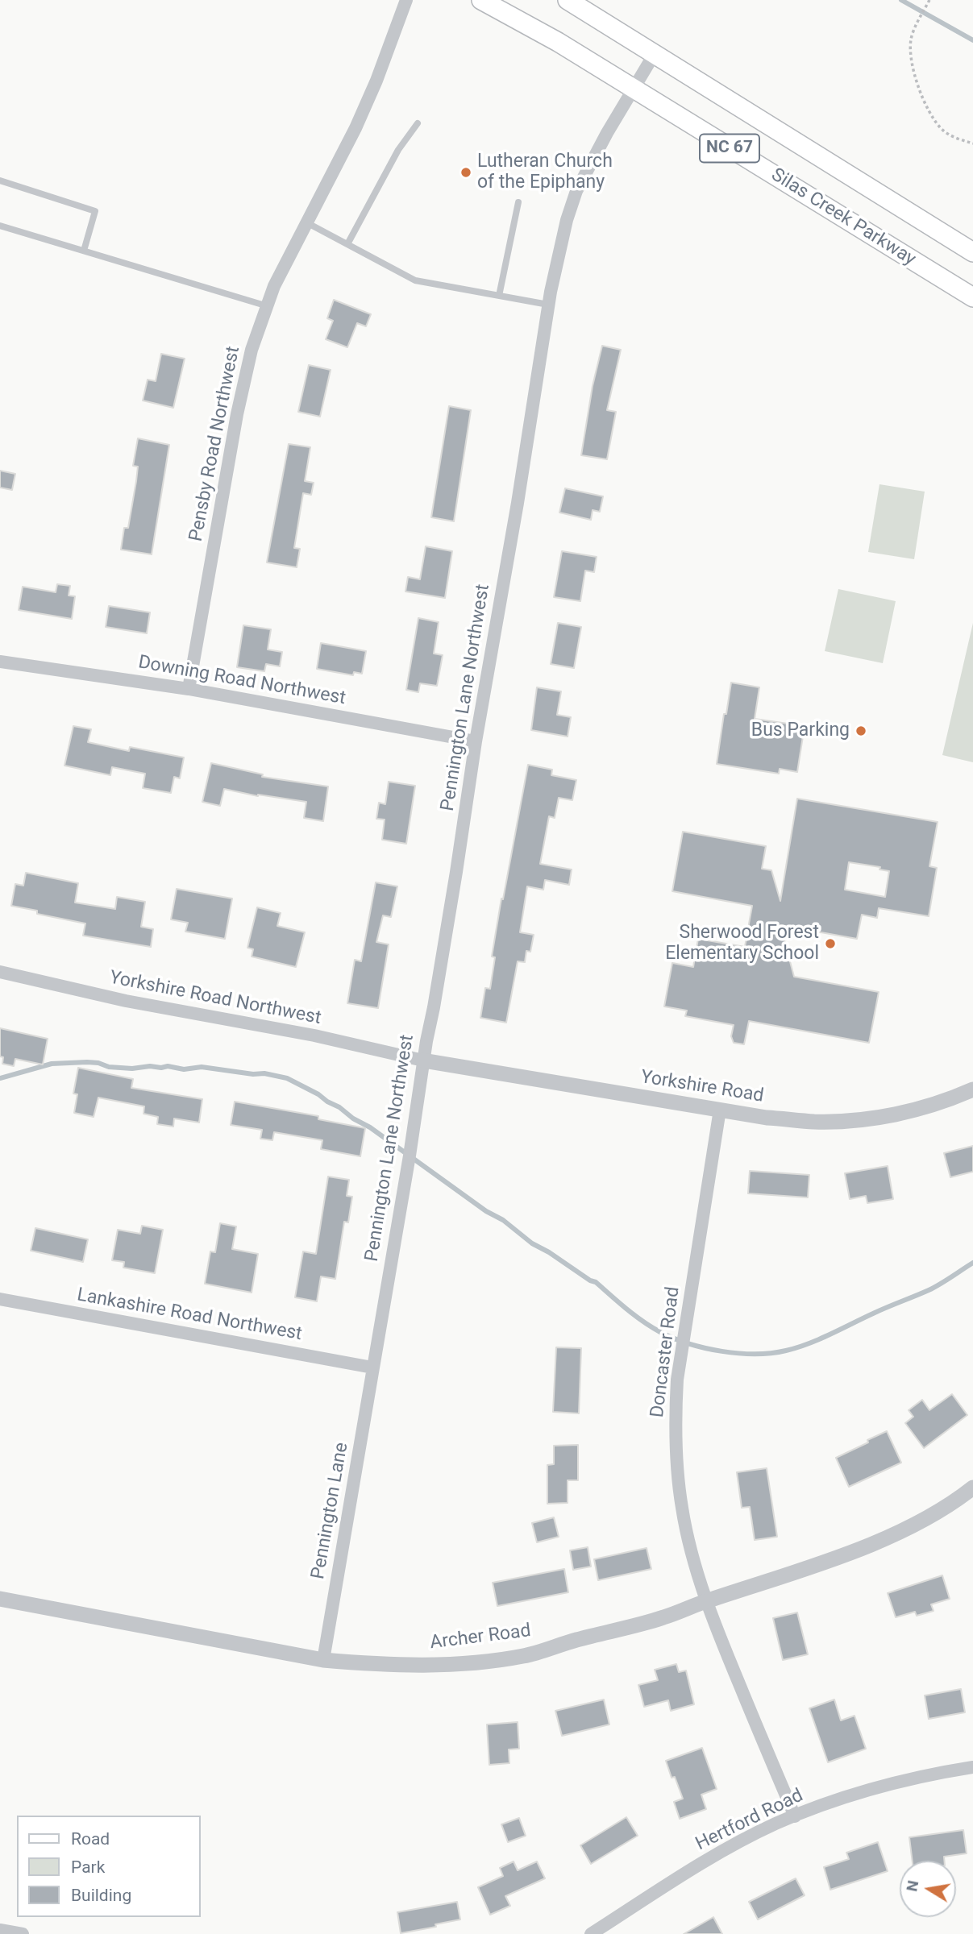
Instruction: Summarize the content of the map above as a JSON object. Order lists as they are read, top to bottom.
{
  "streets": {
    "main road": ["NC 67", "Silas Creek Parkway"],
    "street": [
      "Pensby Road Northwest",
      "Downing Road Northwest",
      "Pennington Lane Northwest",
      "Yorkshire Road Northwest",
      "Yorkshire Road",
      "Lankashire Road Northwest",
      "Doncaster Road",
      "Pennington Lane",
      "Archer Road",
      "Hertford Road"
    ]
  },
  "crossings": [
    ["NC 67", "Pennington Lane Northwest"],
    ["Silas Creek Parkway", "Pennington Lane Northwest"],
    ["Pensby Road Northwest", "Downing Road Northwest"],
    ["Downing Road Northwest", "Pennington Lane Northwest"],
    ["Pennington Lane Northwest", "Yorkshire Road Northwest"],
    ["Pennington Lane Northwest", "Yorkshire Road"],
    ["Pennington Lane Northwest", "Lankashire Road Northwest"],
    ["Pennington Lane Northwest", "Pennington Lane"],
    ["Yorkshire Road Northwest", "Yorkshire Road"],
    ["Yorkshire Road", "Doncaster Road"],
    ["Lankashire Road Northwest", "Pennington Lane"],
    ["Doncaster Road", "Archer Road"],
    ["Doncaster Road", "Hertford Road"],
    ["Pennington Lane", "Archer Road"]
  ],
  "places": ["Lutheran Church of the Epiphany", "Bus Parking", "Sherwood Forest Elementary School"],
  "legend": ["Road", "Park", "Building"],
  "north": "left"
}
